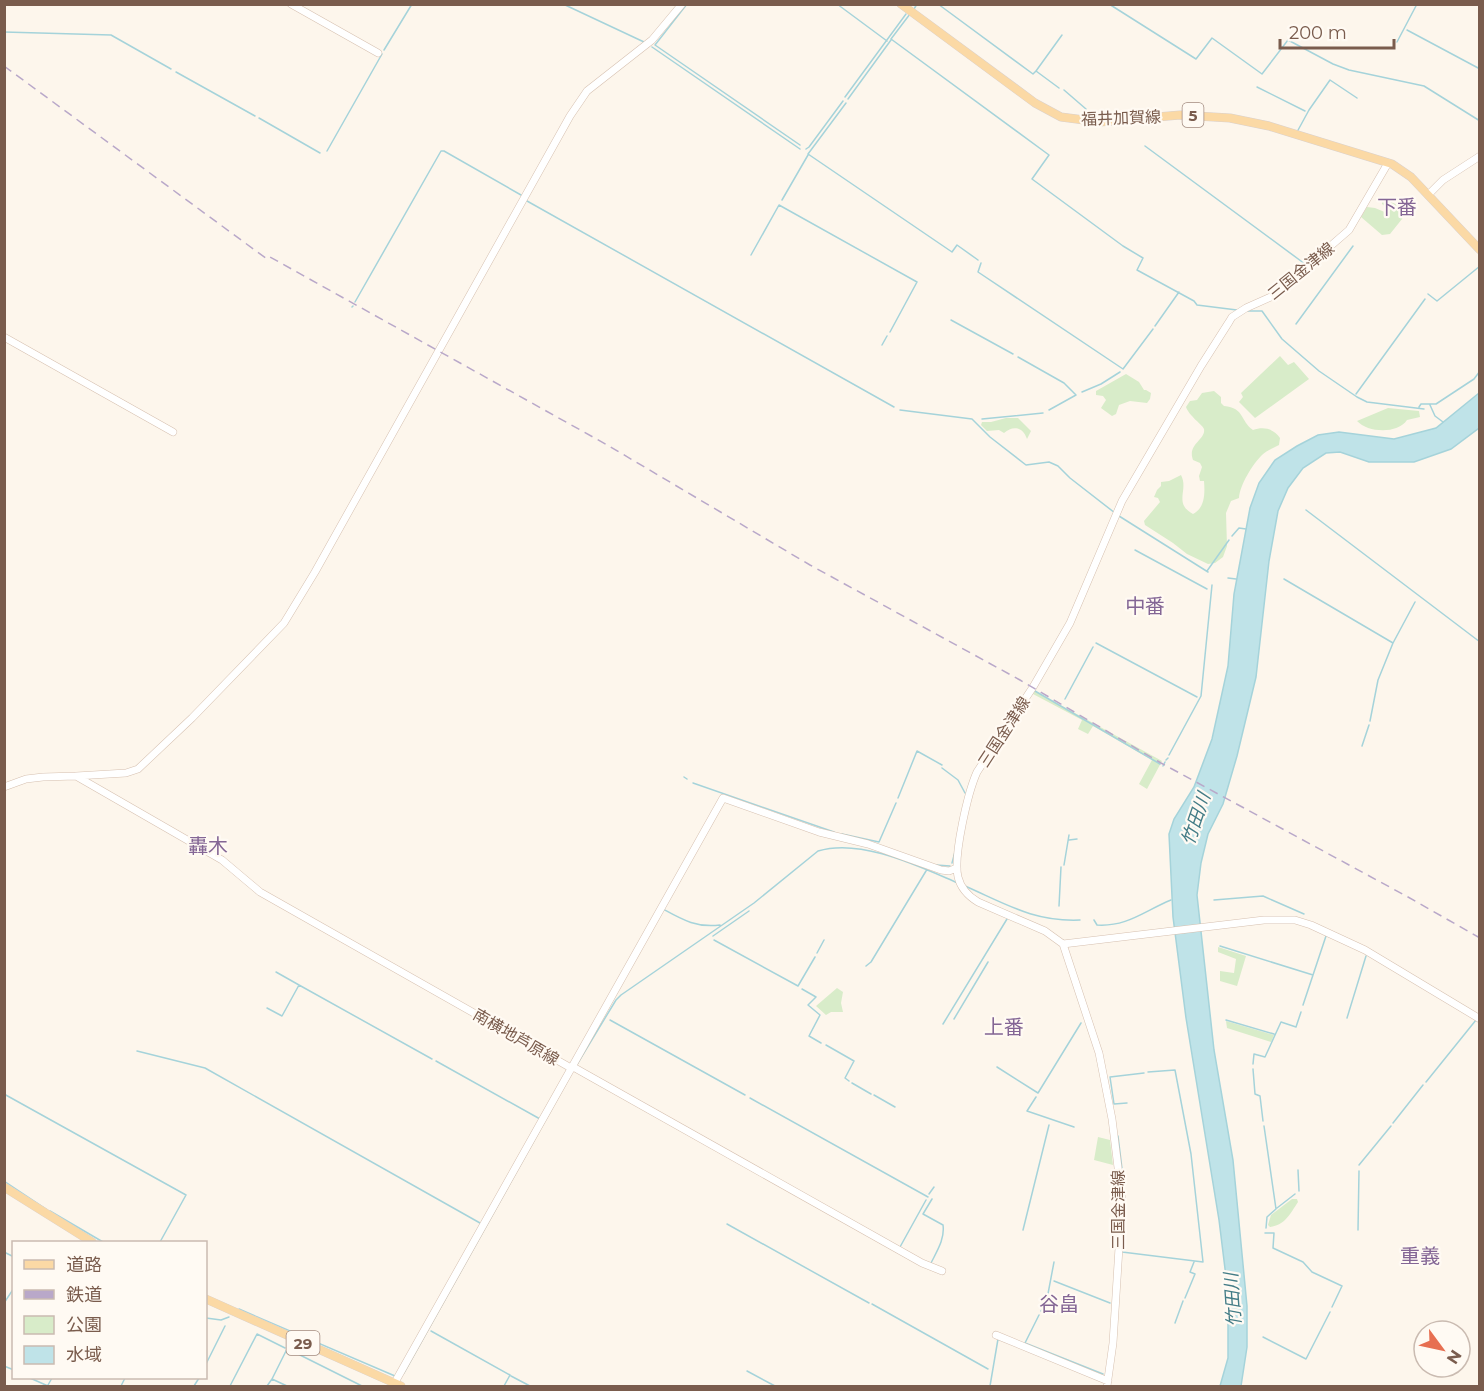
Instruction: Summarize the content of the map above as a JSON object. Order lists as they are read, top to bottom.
{
  "streets": {
    "main road": [
      "5",
      "福井加賀線",
      "三国金津線",
      "南横地芦原線",
      "29"
    ]
  },
  "crossings": [
    ["福井加賀線", "三国金津線"],
    ["三国金津線", "南横地芦原線"]
  ],
  "districts": [
    "下番",
    "中番",
    "轟木",
    "上番",
    "重義",
    "谷畠"
  ],
  "water": ["竹田川"],
  "legend": [
    "道路",
    "鉄道",
    "公園",
    "水域"
  ],
  "scale_bar": "200 m",
  "north": "bottom right"
}
